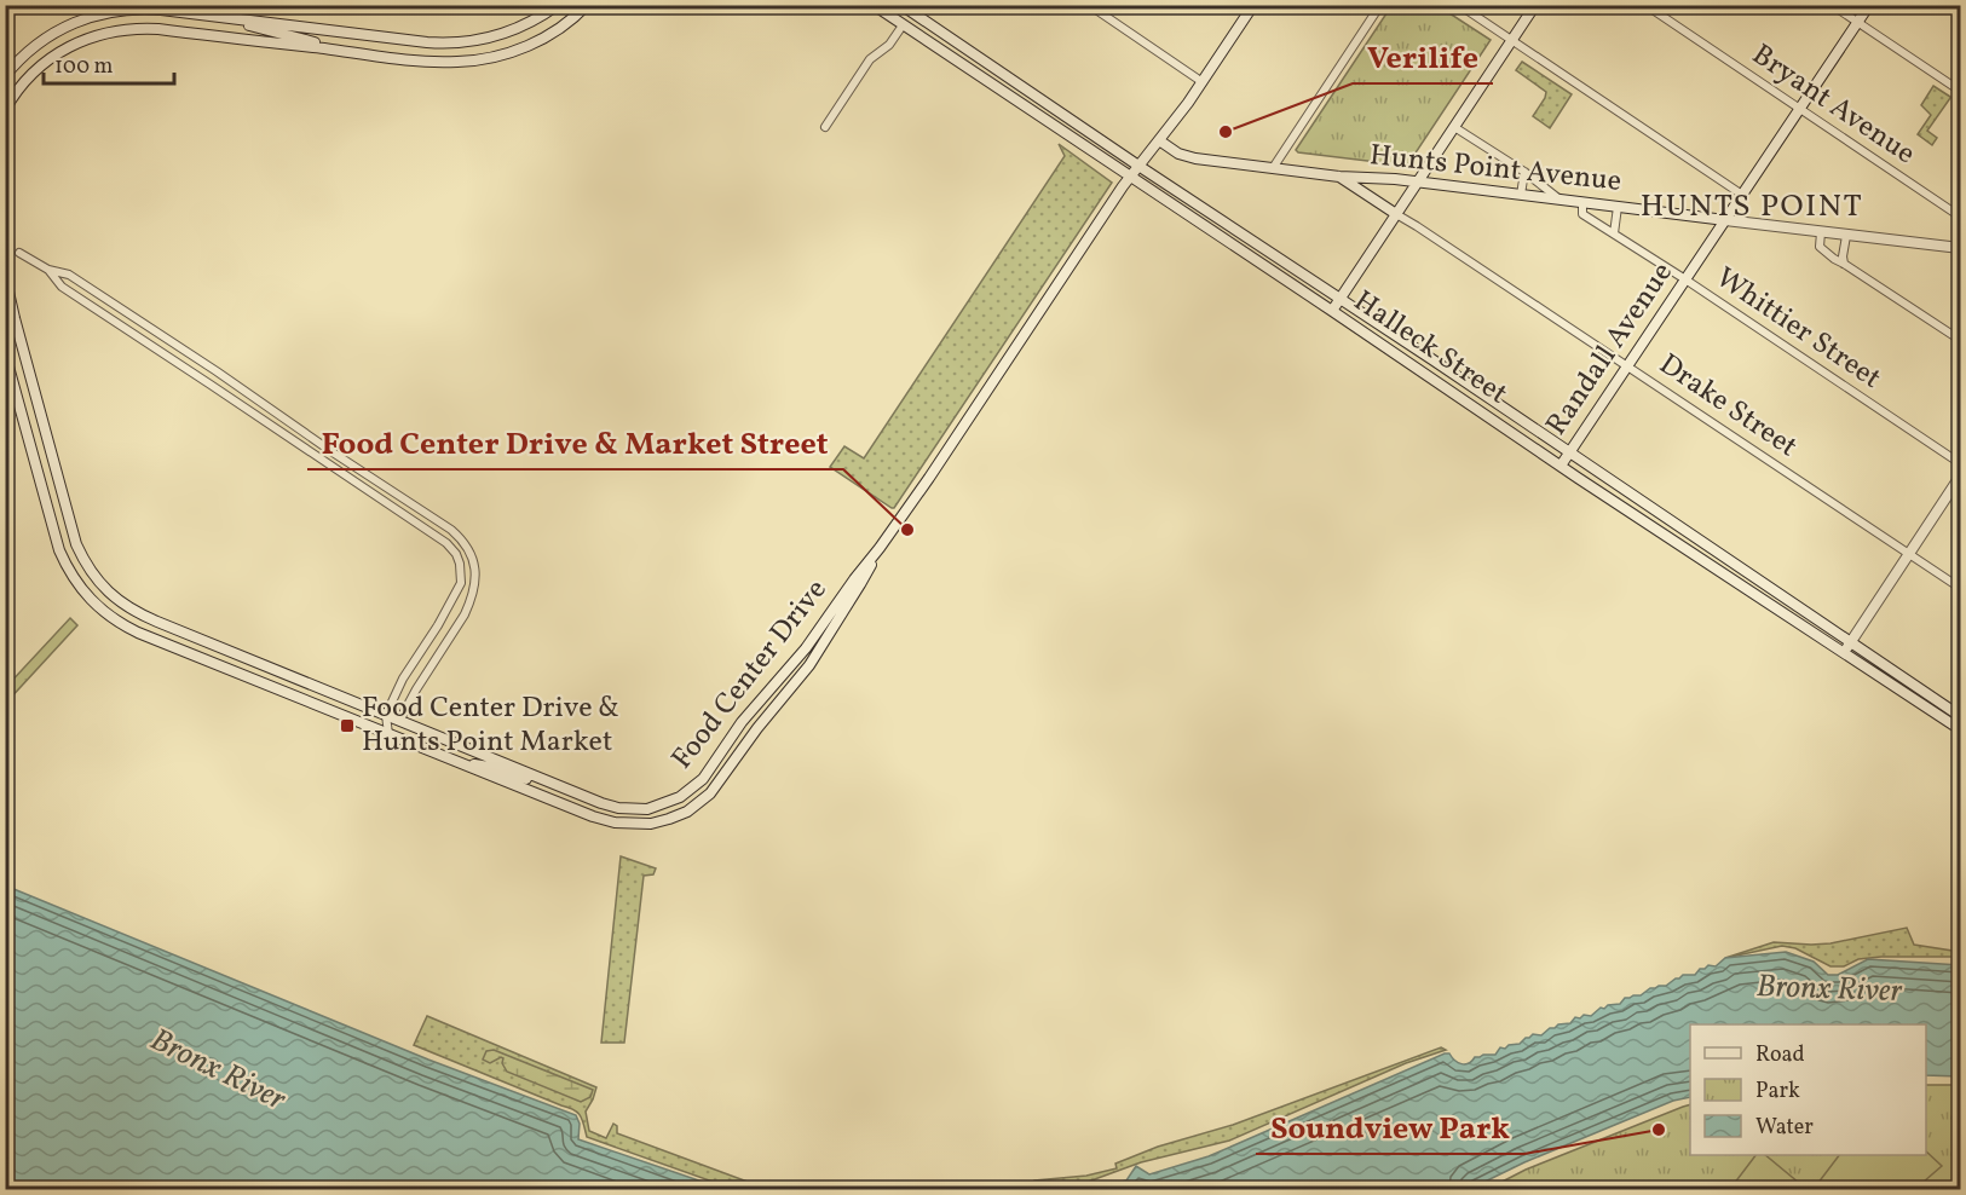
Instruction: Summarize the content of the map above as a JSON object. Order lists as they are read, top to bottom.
{
  "streets": {
    "main road": [
      "Hunts Point Avenue",
      "Halleck Street",
      "Randall Avenue",
      "Food Center Drive"
    ],
    "street": ["Bryant Avenue", "Whittier Street", "Drake Street"]
  },
  "crossings": [
    ["Bryant Avenue", "Randall Avenue"],
    ["Hunts Point Avenue", "Whittier Street"],
    ["Hunts Point Avenue", "Randall Avenue"],
    ["Hunts Point Avenue", "Food Center Drive"],
    ["Whittier Street", "Randall Avenue"],
    ["Halleck Street", "Randall Avenue"],
    ["Halleck Street", "Food Center Drive"],
    ["Randall Avenue", "Drake Street"]
  ],
  "districts": ["HUNTS POINT"],
  "water": ["Bronx River"],
  "places": {
    "other": ["Verilife", "Food Center Drive & Market Street", "Soundview Park"],
    "transit": ["Food Center Drive & Hunts Point Market"]
  },
  "legend": ["Road", "Park", "Water"],
  "scale_bar": "100 m"
}
